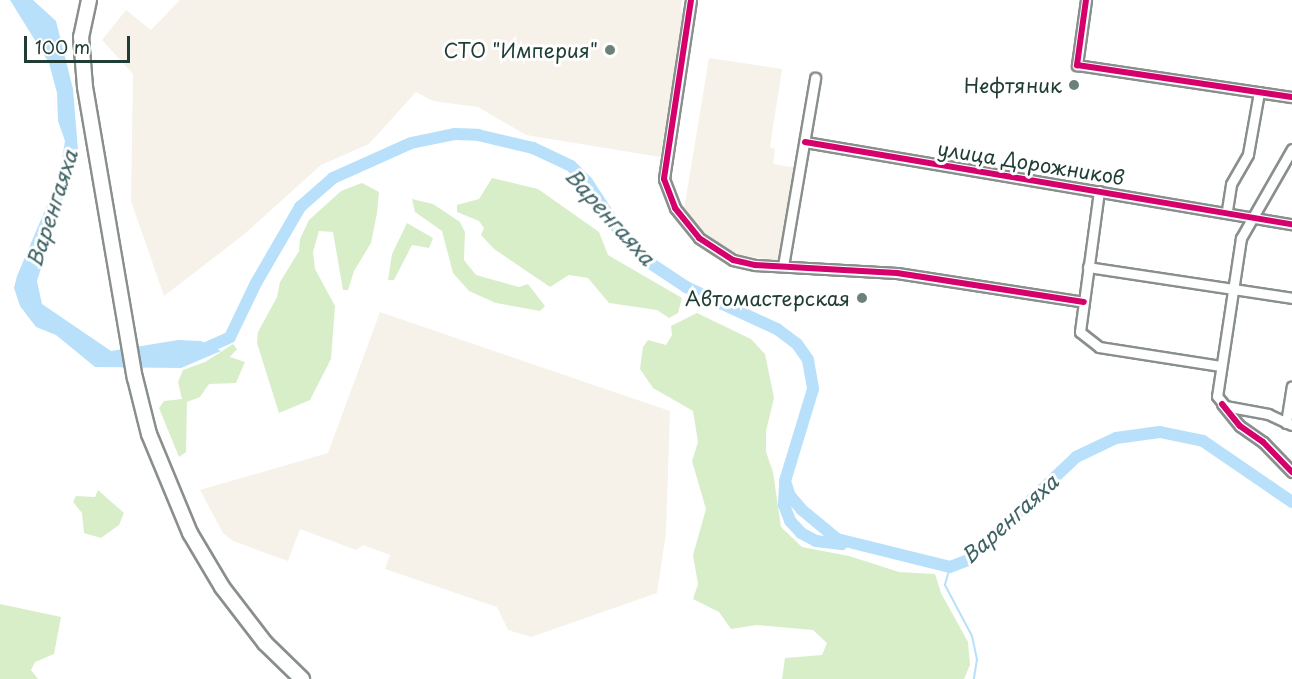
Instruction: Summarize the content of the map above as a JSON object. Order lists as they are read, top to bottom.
{
  "streets": {
    "street": ["улица Дорожников"]
  },
  "water": ["Варенгаяха"],
  "places": ["СТО \"Империя\"", "Нефтяник", "Автомастерская"],
  "scale_bar": "100 m"
}
